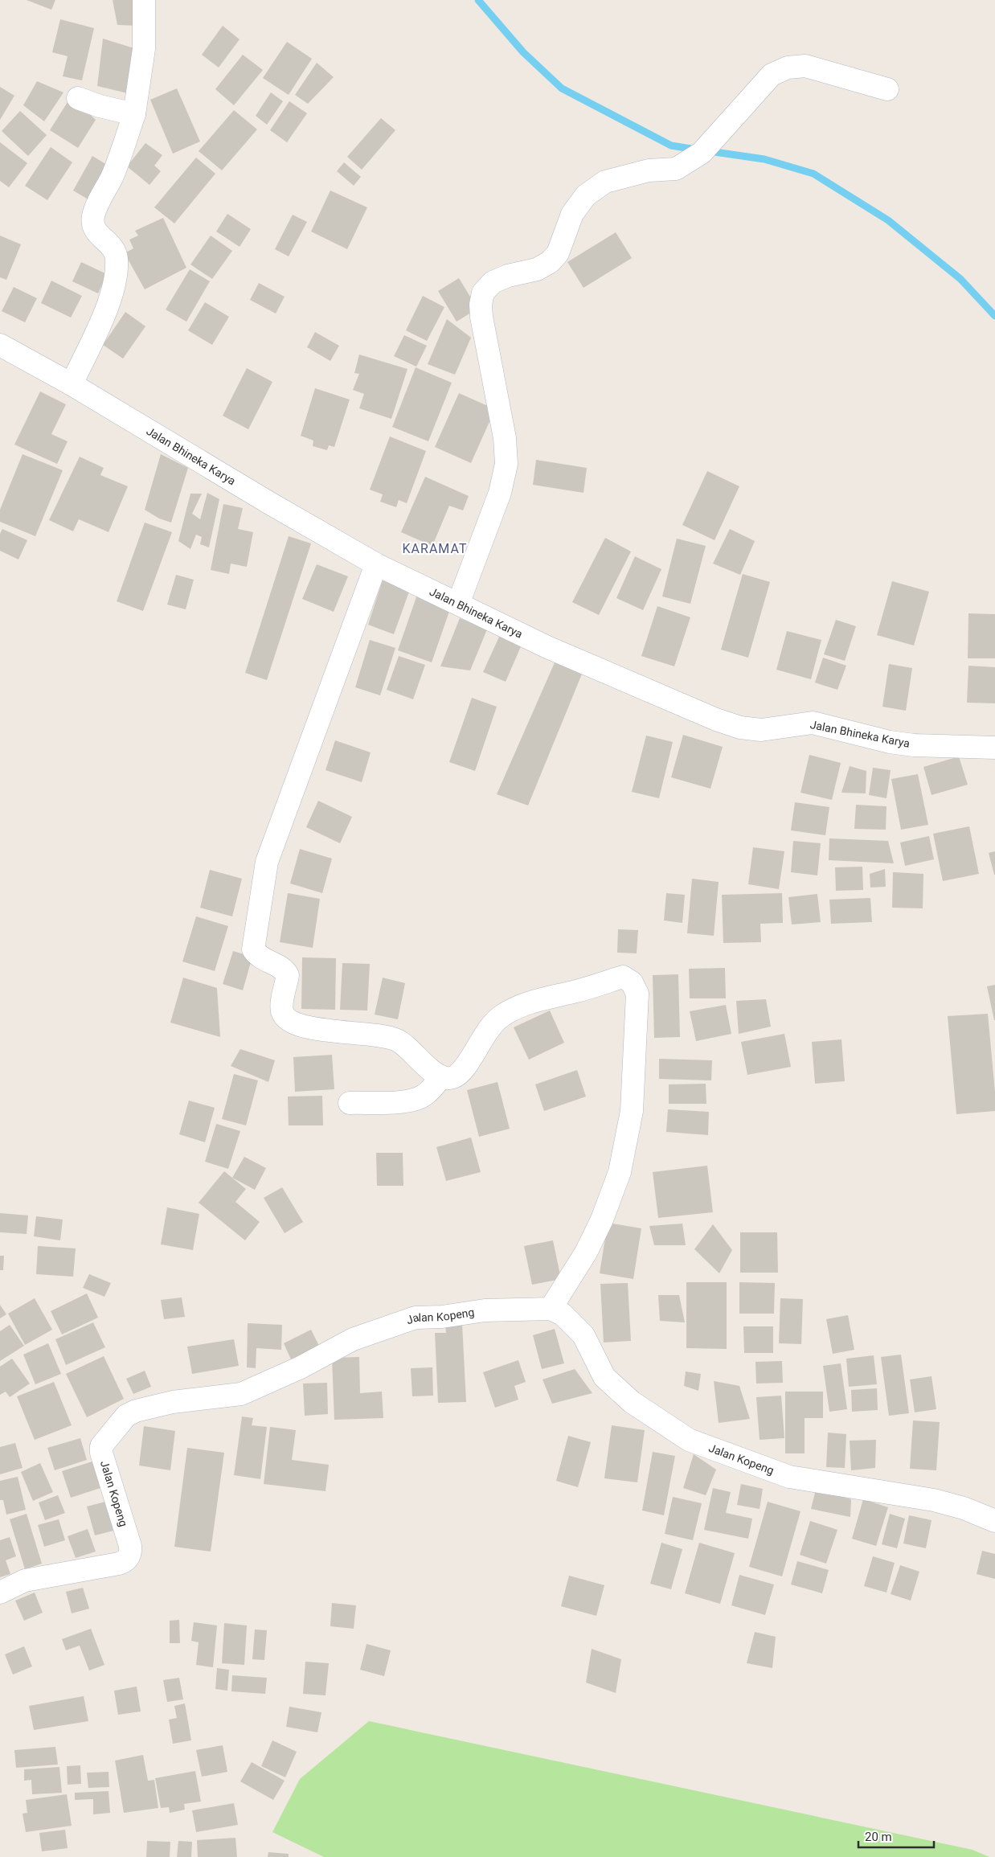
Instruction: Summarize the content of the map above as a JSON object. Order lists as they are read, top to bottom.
{
  "streets": {
    "street": ["Jalan Bhineka Karya", "Jalan Kopeng"]
  },
  "districts": ["KARAMAT"],
  "scale_bar": "20 m"
}
